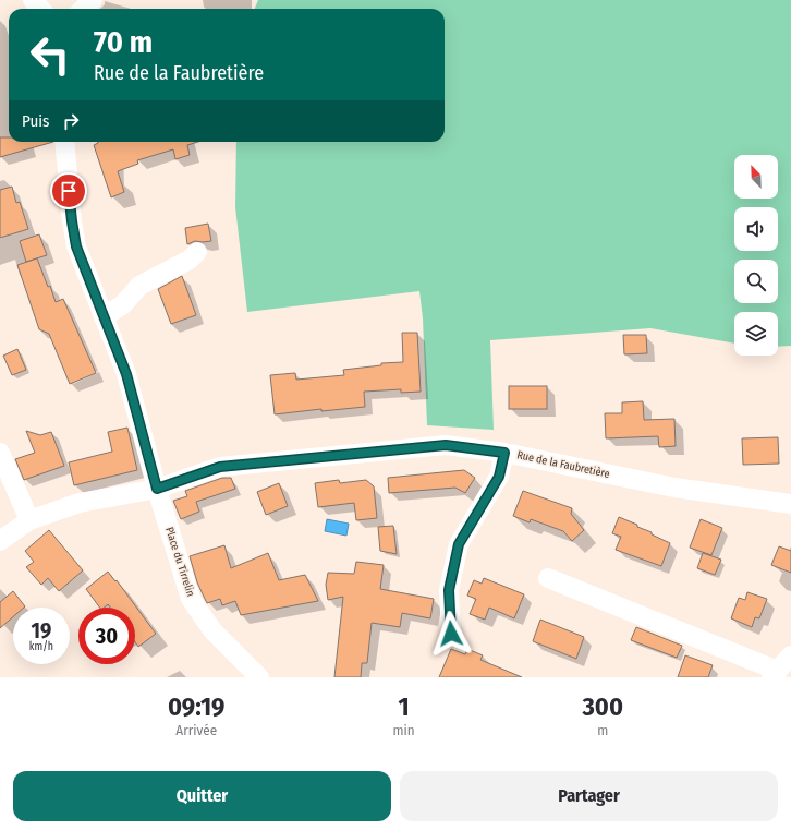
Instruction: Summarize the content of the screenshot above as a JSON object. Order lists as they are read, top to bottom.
{
  "streets": {
    "street": ["Rue de la Faubretière", "Place du Tirrelin"]
  },
  "crossings": [
    ["Rue de la Faubretière", "Place du Tirrelin"]
  ],
  "north": "top left",
  "page": {
    "turn": ["70 m", "Rue de la Faubretière"],
    "then": "Puis",
    "speed": "19 km/h",
    "limit": "30",
    "eta": [
      "09:19",
      "Arrivée",
      "1",
      "min",
      "300",
      "m"
    ],
    "buttons": ["Quitter", "Partager"]
  }
}
